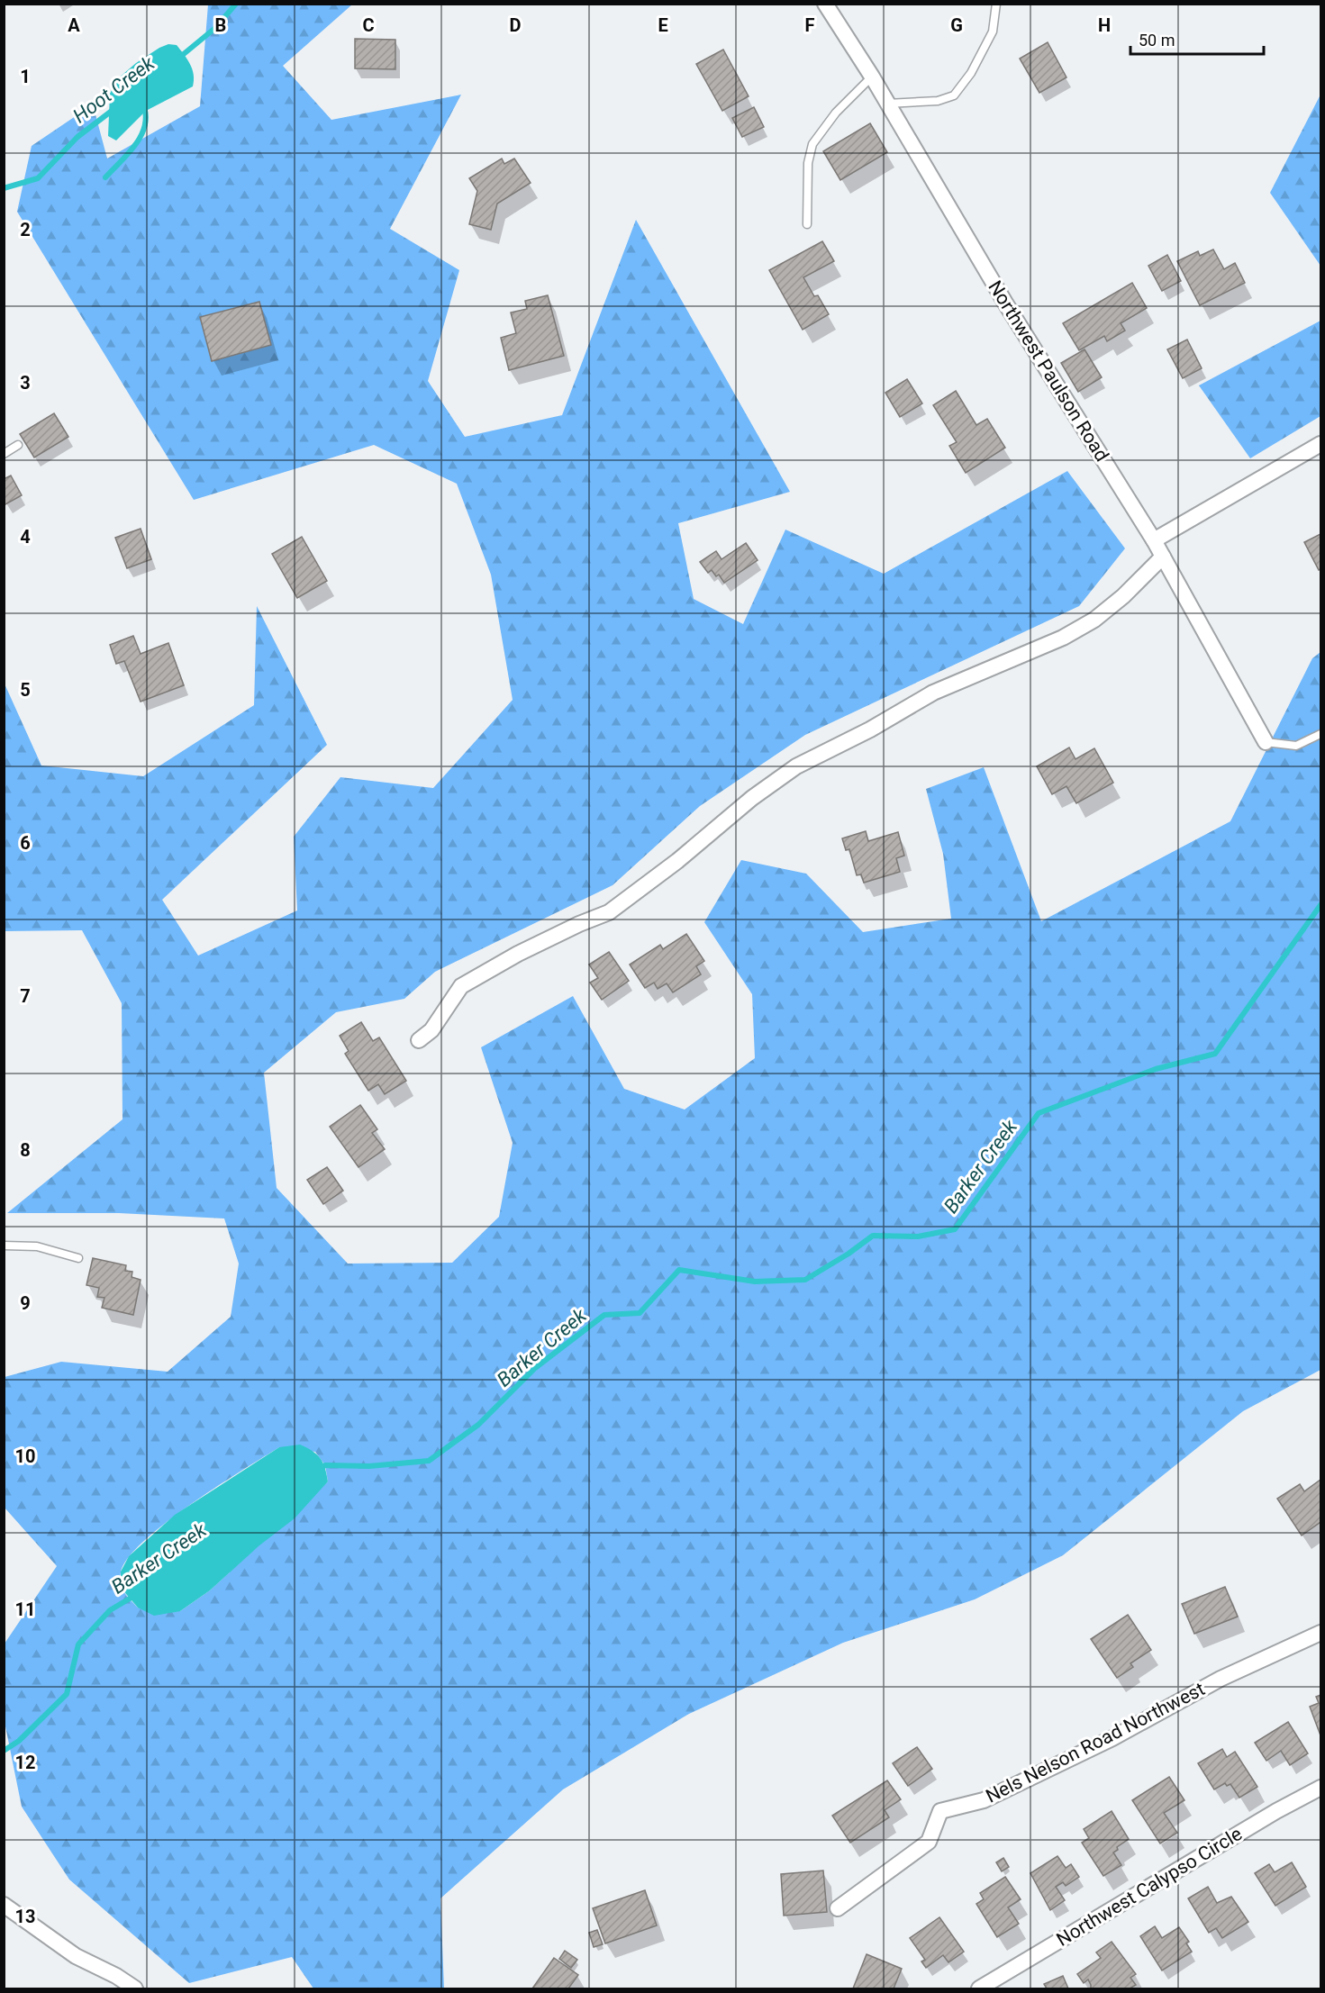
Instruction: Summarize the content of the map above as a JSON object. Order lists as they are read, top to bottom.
{
  "streets": {
    "street": ["Northwest Paulson Road", "Nels Nelson Road Northwest", "Northwest Calypso Circle"]
  },
  "water": ["Hoot Creek", "Barker Creek"],
  "scale_bar": "50 m",
  "grid": {
    "columns": [
      "A",
      "B",
      "C",
      "D",
      "E",
      "F",
      "G",
      "H"
    ],
    "rows": [
      "1",
      "2",
      "3",
      "4",
      "5",
      "6",
      "7",
      "8",
      "9",
      "10",
      "11",
      "12",
      "13"
    ]
  }
}
